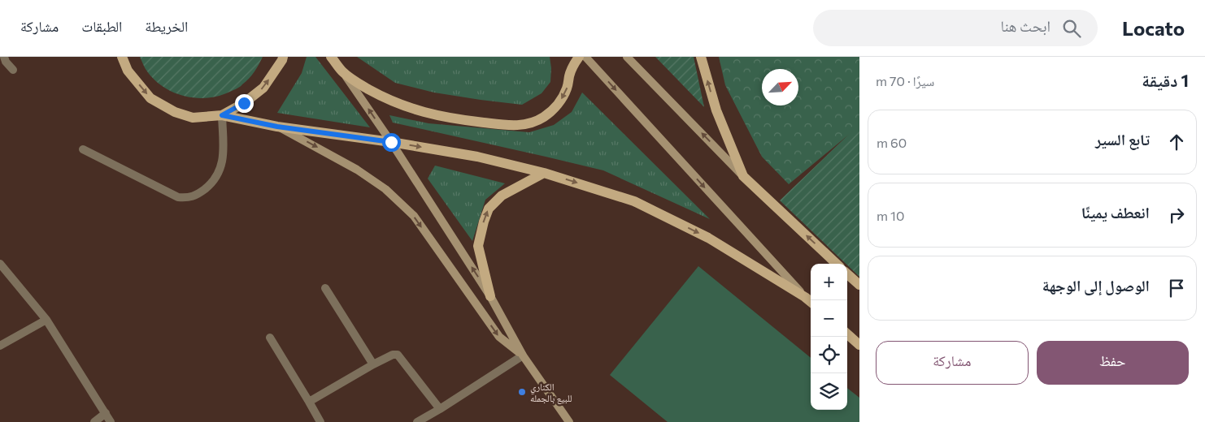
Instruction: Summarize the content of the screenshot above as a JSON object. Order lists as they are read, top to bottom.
{
  "places": ["الكناري للبيع بالجمله"],
  "north": "top right",
  "page": {
    "header": "Locato",
    "search": "ابحث هنا",
    "nav": ["الخريطة", "الطبقات", "مشاركة"],
    "heading": ["1 دقيقة", "سيرًا · 70 m"],
    "list": [
      ["تابع السير", "60 m"],
      ["انعطف يمينًا", "10 m"],
      "الوصول إلى الوجهة"
    ],
    "map_buttons": ["+", "−"],
    "buttons": ["حفظ", "مشاركة"]
  }
}
